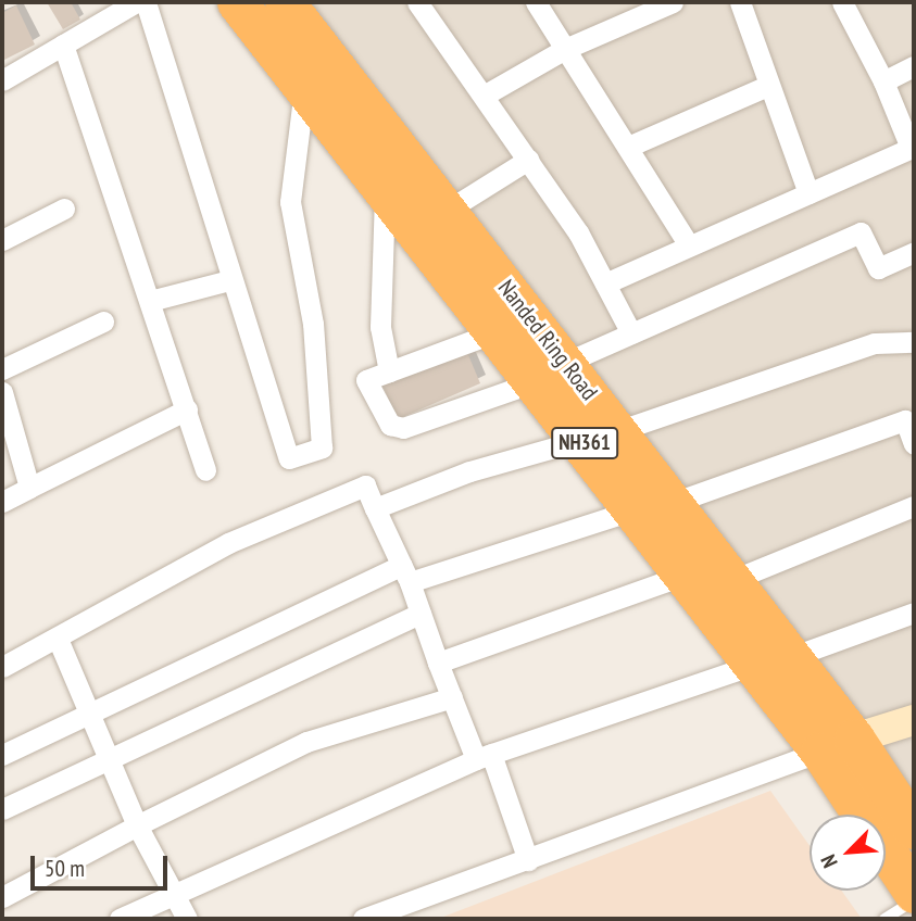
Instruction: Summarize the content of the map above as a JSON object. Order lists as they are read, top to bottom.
{
  "streets": {
    "highway": ["Nanded Ring Road", "NH361"]
  },
  "crossings": [
    ["Nanded Ring Road", "NH361"]
  ],
  "scale_bar": "50 m",
  "north": "bottom left"
}
